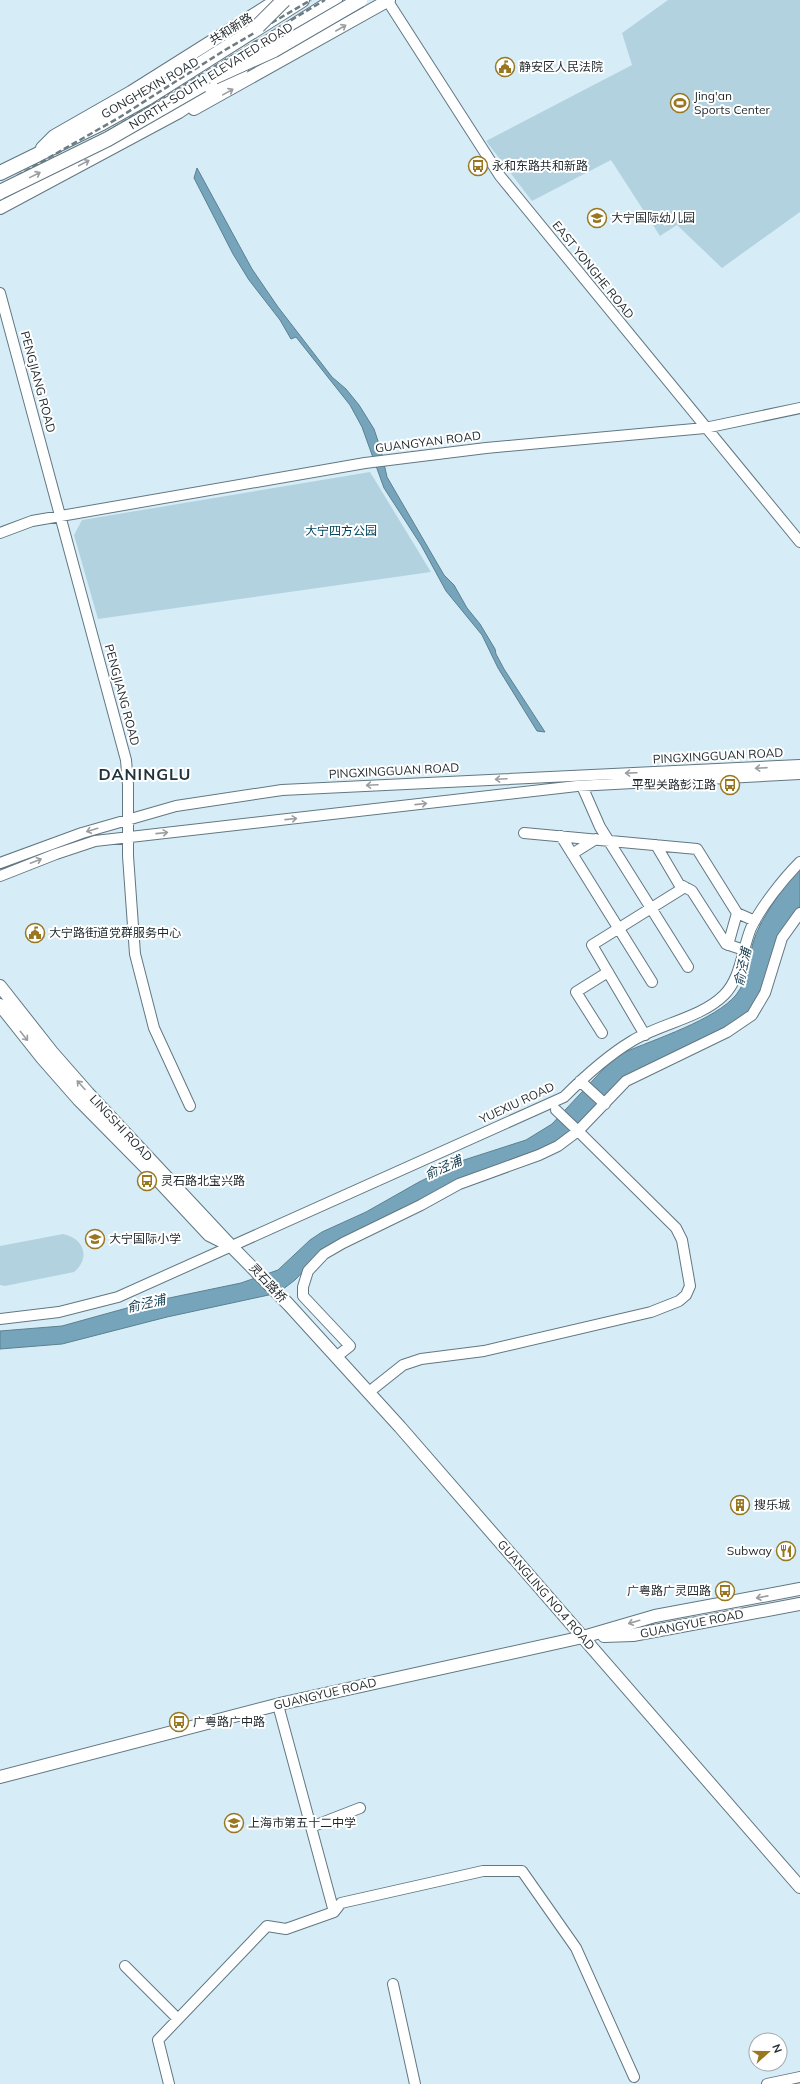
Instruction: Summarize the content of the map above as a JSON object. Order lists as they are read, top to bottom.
{
  "streets": {
    "highway": ["NORTH-SOUTH ELEVATED ROAD"],
    "main road": [
      "共和新路",
      "GONGHEXIN ROAD",
      "LINGSHI ROAD",
      "灵石路桥",
      "GUANGLING NO.4 ROAD",
      "GUANGYUE ROAD"
    ],
    "street": [
      "EAST YONGHE ROAD",
      "PENGJIANG ROAD",
      "GUANGYAN ROAD",
      "PINGXINGGUAN ROAD",
      "YUEXIU ROAD"
    ]
  },
  "crossings": [
    ["共和新路", "GONGHEXIN ROAD"],
    ["EAST YONGHE ROAD", "GUANGYAN ROAD"],
    ["PENGJIANG ROAD", "GUANGYAN ROAD"],
    ["PENGJIANG ROAD", "PINGXINGGUAN ROAD"],
    ["YUEXIU ROAD", "LINGSHI ROAD"],
    ["YUEXIU ROAD", "灵石路桥"],
    ["LINGSHI ROAD", "灵石路桥"],
    ["灵石路桥", "GUANGLING NO.4 ROAD"],
    ["GUANGLING NO.4 ROAD", "GUANGYUE ROAD"]
  ],
  "districts": ["DANINGLU"],
  "water": ["俞泾浦"],
  "parks": ["大宁四方公园"],
  "places": {
    "public building": ["静安区人民法院", "大宁路街道党群服务中心"],
    "sports": ["Jing'an Sports Center"],
    "bus stop": [
      "永和东路共和新路",
      "平型关路彭江路",
      "灵石路北宝兴路",
      "广粤路广灵四路",
      "广粤路广中路"
    ],
    "school or university": ["大宁国际幼儿园", "大宁国际小学", "上海市第五十二中学"],
    "building": ["搜乐城"],
    "restaurant": ["Subway"]
  },
  "north": "right"
}
